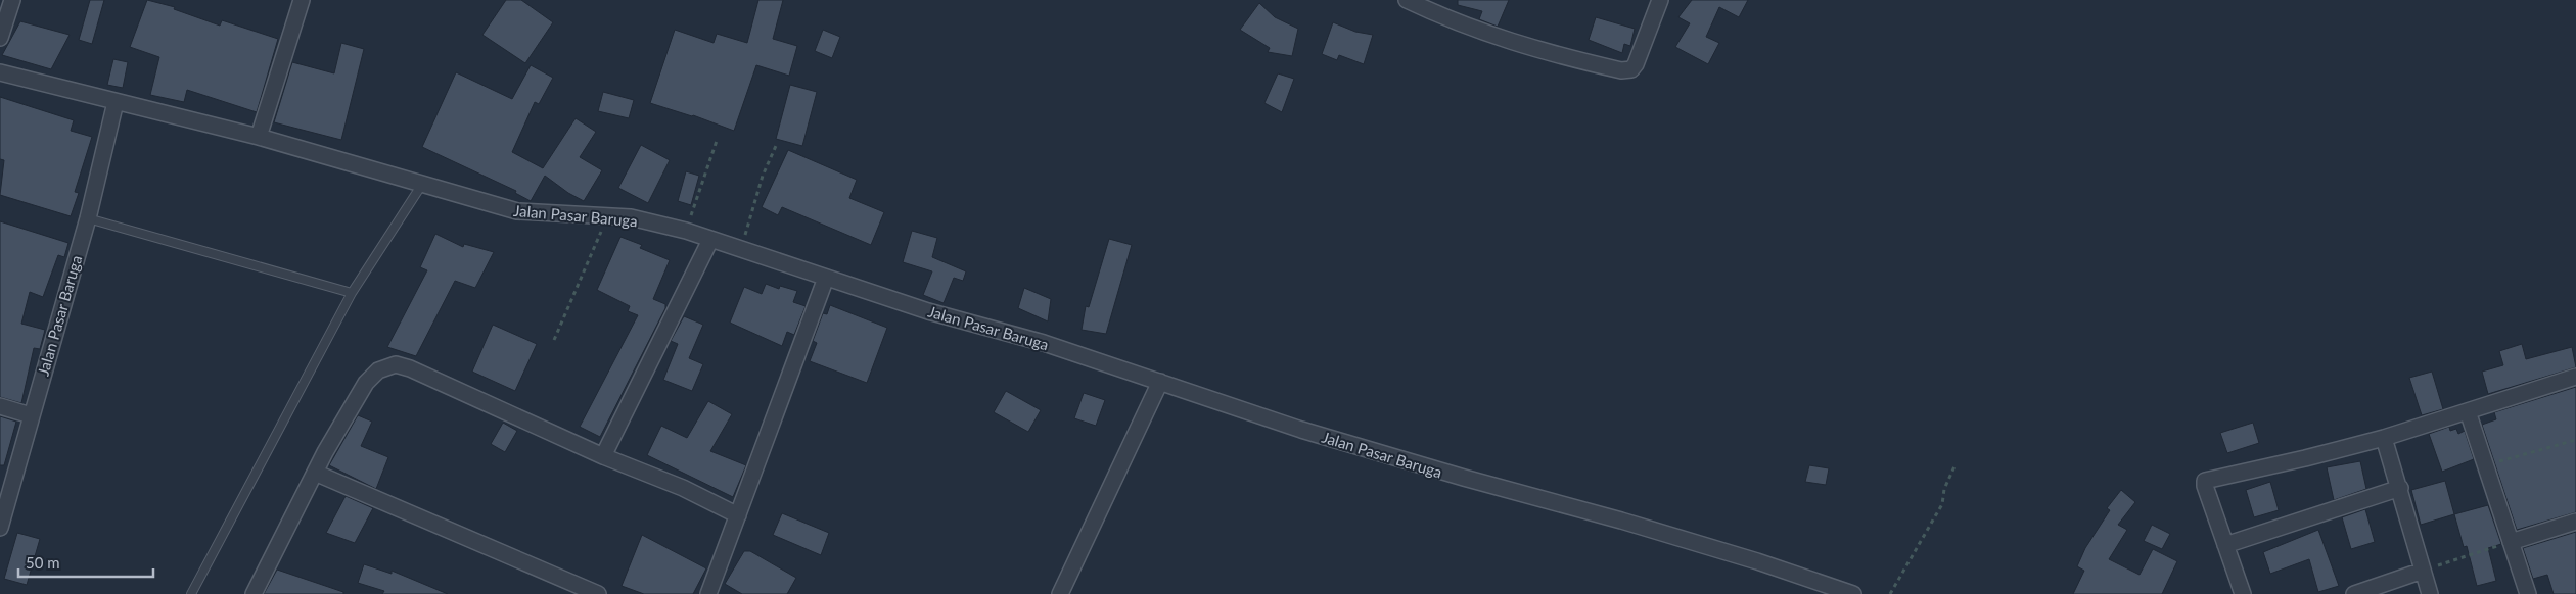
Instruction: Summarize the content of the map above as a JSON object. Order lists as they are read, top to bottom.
{
  "streets": {
    "street": ["Jalan Pasar Baruga"]
  },
  "scale_bar": "50 m"
}
